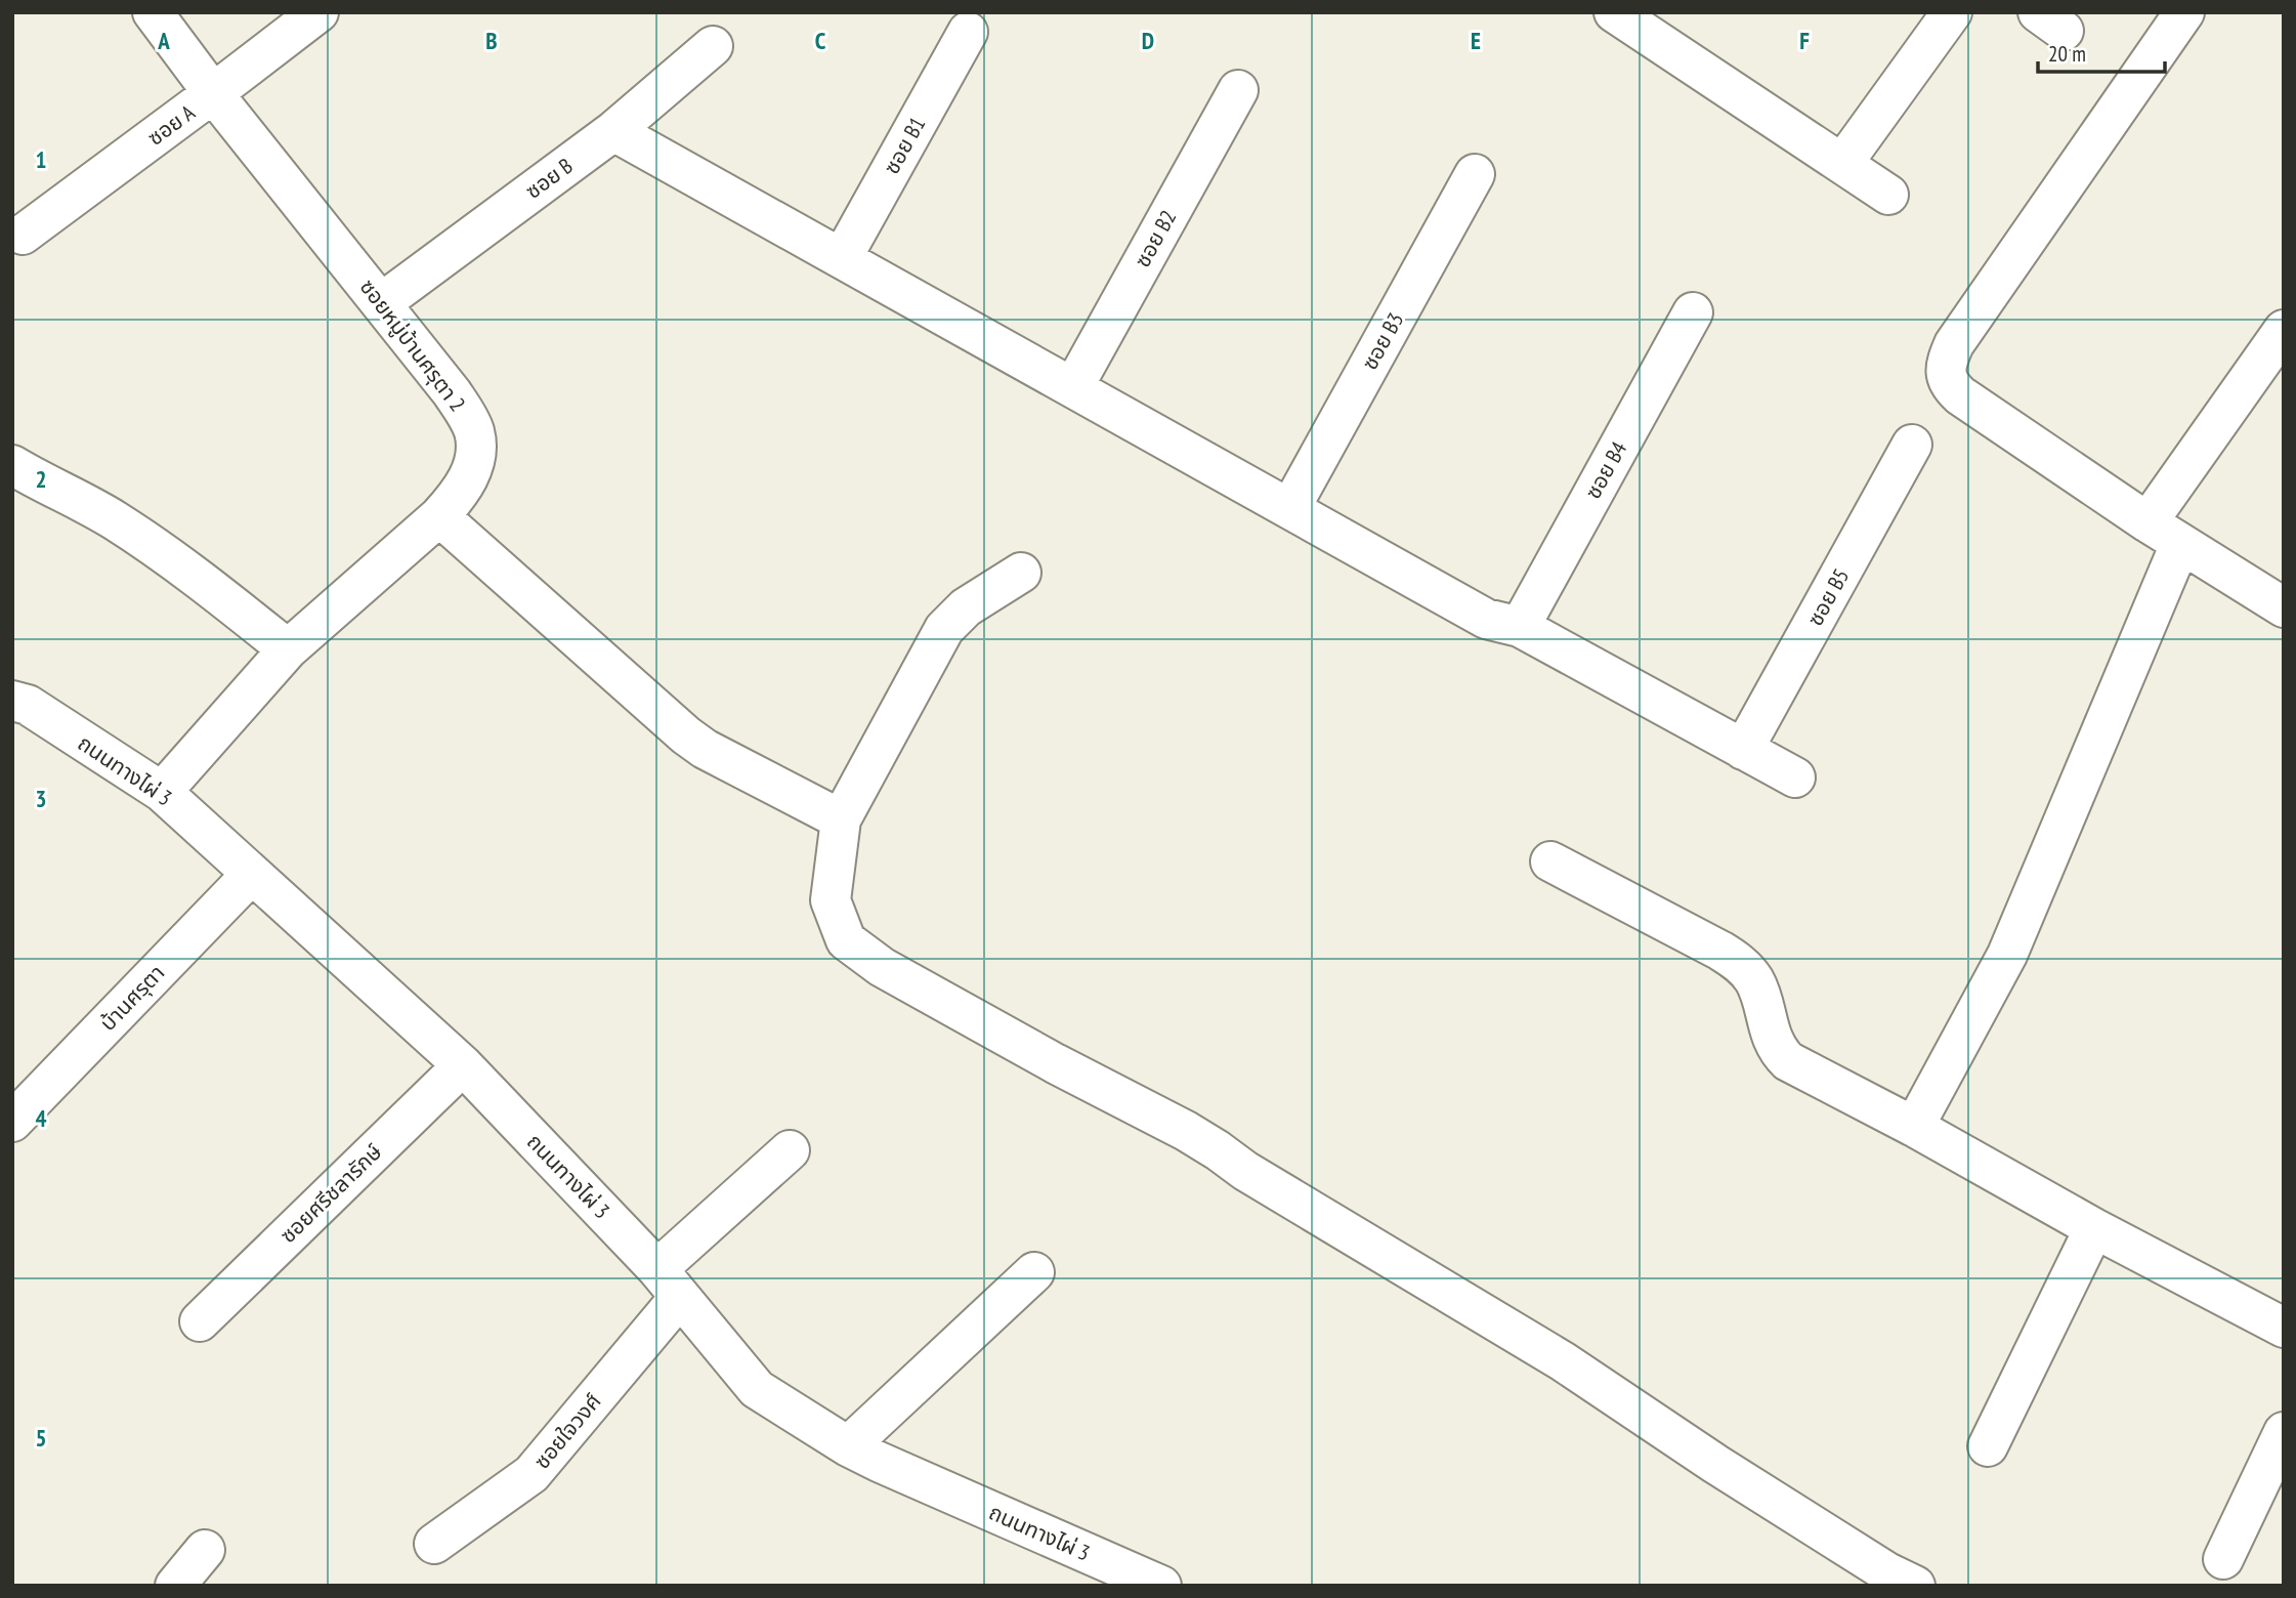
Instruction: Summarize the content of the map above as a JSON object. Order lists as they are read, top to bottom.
{
  "streets": {
    "street": [
      "ซอย A",
      "ซอย B1",
      "ซอย B",
      "ซอย B2",
      "ซอย B3",
      "ซอยหมู่บ้านศรุตา 2",
      "ซอย B4",
      "ซอย B5",
      "ถนนทางไผ่ 3",
      "บ้านศรุตา",
      "ซอยศรีชลารักษ์",
      "ซอยใจวงศ์"
    ]
  },
  "crossings": [
    ["ซอย A", "ซอยหมู่บ้านศรุตา 2"],
    ["ซอย B", "ซอยหมู่บ้านศรุตา 2"],
    ["ซอยหมู่บ้านศรุตา 2", "ถนนทางไผ่ 3"],
    ["ถนนทางไผ่ 3", "บ้านศรุตา"],
    ["ถนนทางไผ่ 3", "ซอยศรีชลารักษ์"],
    ["ถนนทางไผ่ 3", "ซอยใจวงศ์"]
  ],
  "scale_bar": "20 m",
  "grid": {
    "columns": [
      "A",
      "B",
      "C",
      "D",
      "E",
      "F"
    ],
    "rows": [
      "1",
      "2",
      "3",
      "4",
      "5"
    ]
  }
}
